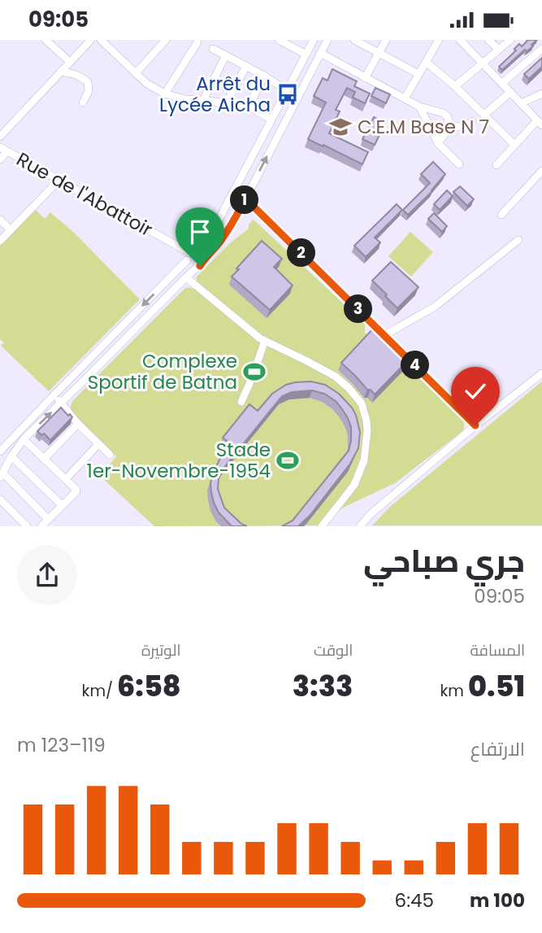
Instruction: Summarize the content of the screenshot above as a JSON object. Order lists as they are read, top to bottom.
{
  "streets": {
    "street": ["Rue de l'Abattoir"]
  },
  "places": {
    "bus stop": ["Arrêt du Lycée Aicha"],
    "school or university": ["C.E.M Base N 7"],
    "sports": ["Complexe Sportif de Batna", "Stade 1er-Novembre-1954"]
  },
  "page": {
    "status": "09:05",
    "pins": [
      "1",
      "2",
      "3",
      "4"
    ],
    "heading": ["جري صباحي", "09:05"],
    "stats": [
      ["المسافة", "0.51 km"],
      ["الوقت", "3:33"],
      ["الوتيرة", "6:58 /km"]
    ],
    "chart": ["الارتفاع", "119–123 m"],
    "list": [
      {
        "name": "100 m",
        "note": "6:45"
      }
    ]
  }
}
